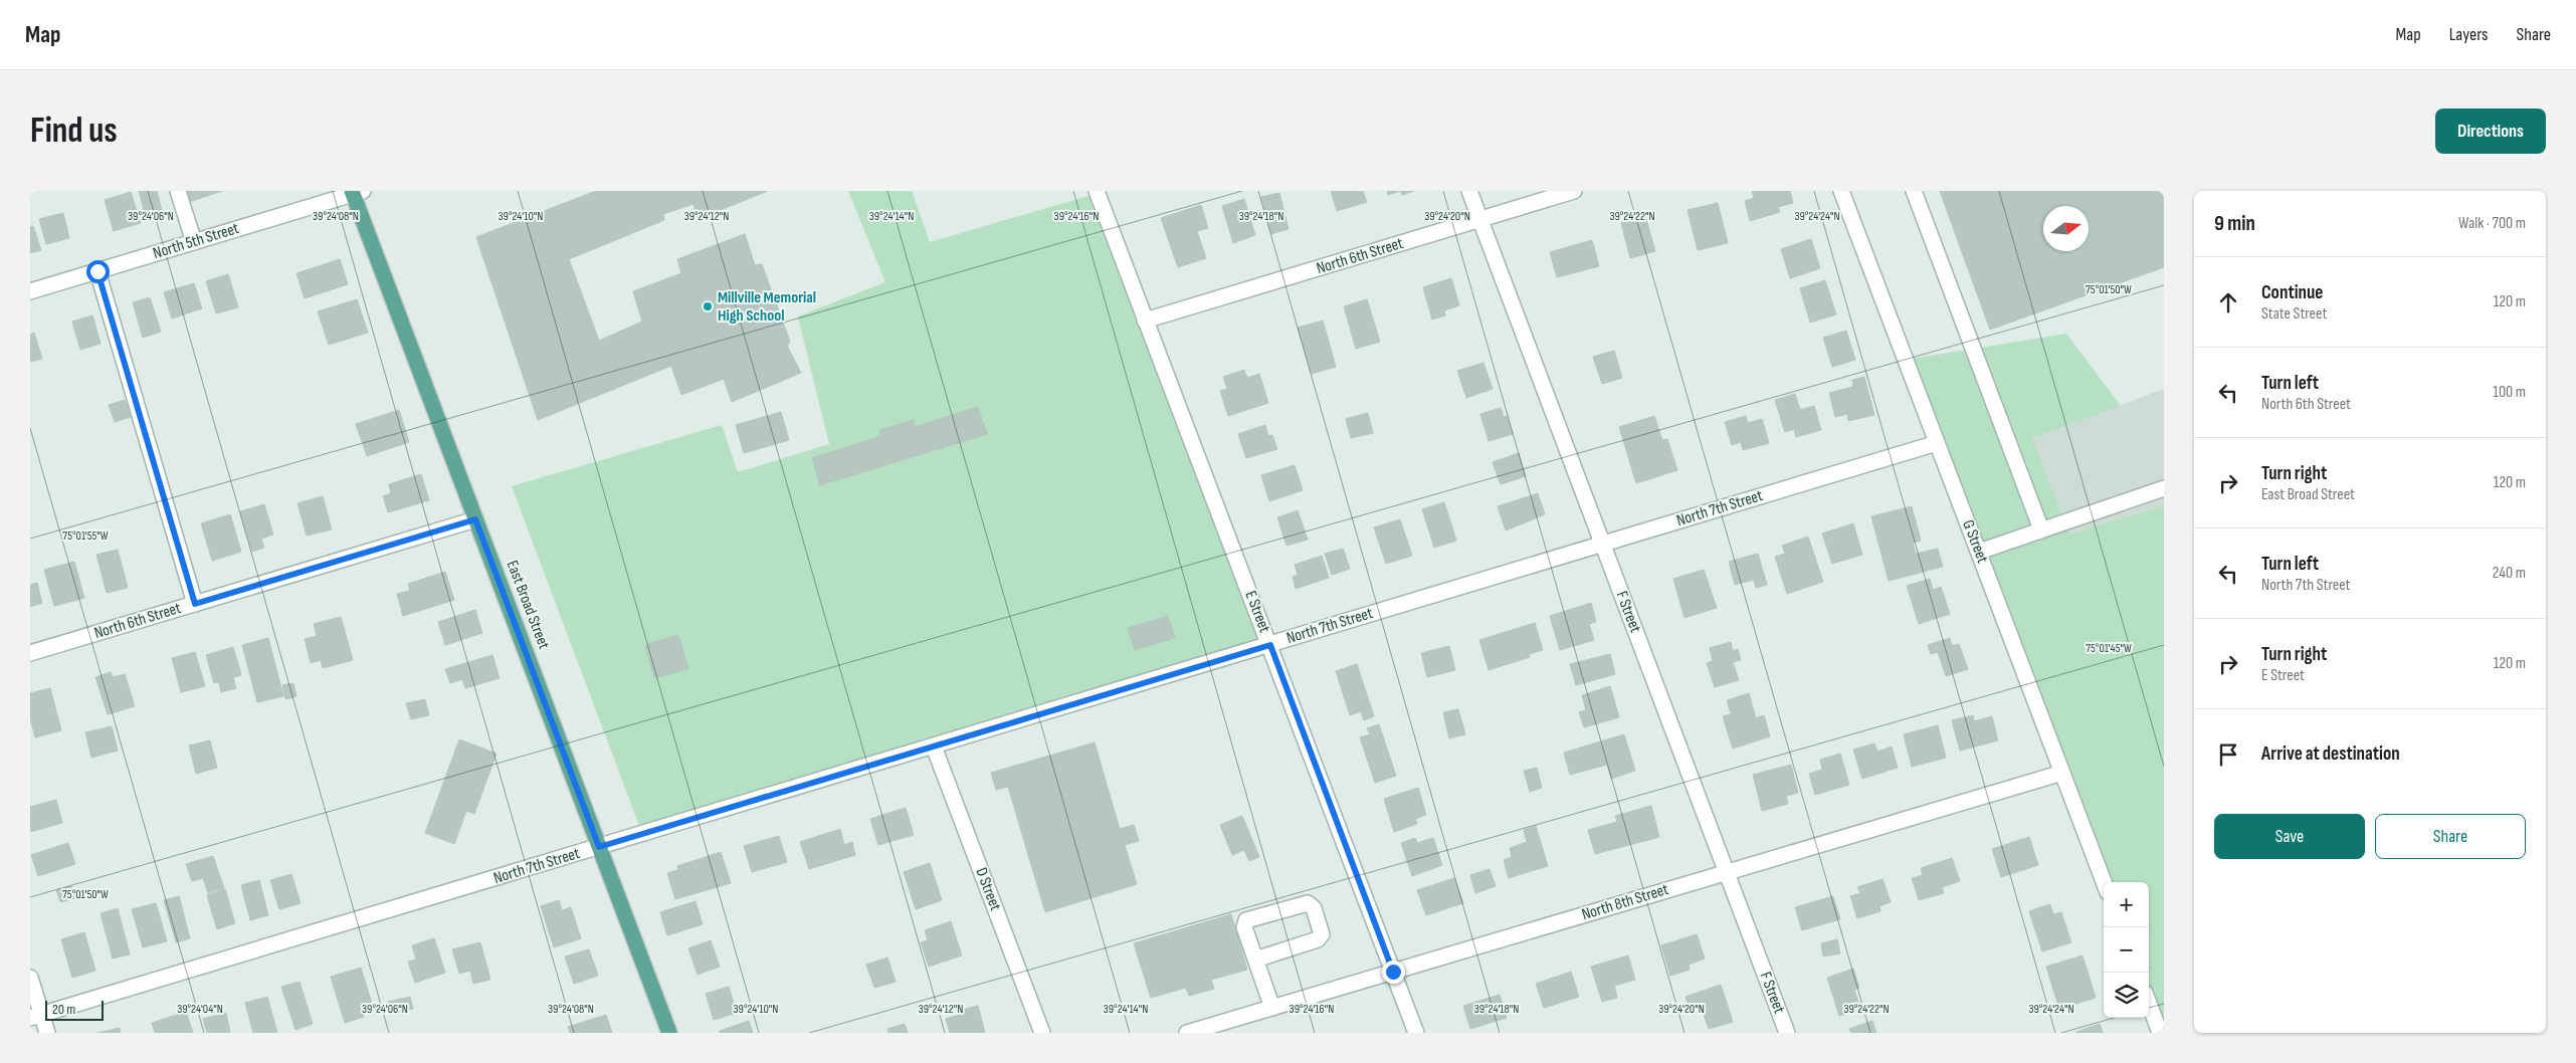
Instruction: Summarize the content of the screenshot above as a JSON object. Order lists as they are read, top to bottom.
{
  "streets": {
    "main road": ["East Broad Street"],
    "street": [
      "North 5th Street",
      "North 6th Street",
      "North 7th Street",
      "G Street",
      "E Street",
      "F Street",
      "D Street",
      "North 8th Street"
    ]
  },
  "crossings": [
    ["North 5th Street", "East Broad Street"],
    ["North 6th Street", "East Broad Street"],
    ["North 6th Street", "E Street"],
    ["North 6th Street", "F Street"],
    ["North 7th Street", "G Street"],
    ["North 7th Street", "East Broad Street"],
    ["North 7th Street", "E Street"],
    ["North 7th Street", "F Street"],
    ["North 7th Street", "D Street"],
    ["G Street", "North 8th Street"],
    ["E Street", "North 8th Street"],
    ["F Street", "North 8th Street"]
  ],
  "places": ["Millville Memorial High School"],
  "scale_bar": "20 m",
  "north": "right",
  "page": {
    "header": "Map",
    "nav": ["Map", "Layers", "Share"],
    "buttons": [
      "Directions",
      ["Save", "Share"]
    ],
    "title": "Find us",
    "heading": ["9 min", "Walk · 700 m"],
    "list": [
      ["Continue", "State Street", "120 m"],
      ["Turn left", "North 6th Street", "100 m"],
      ["Turn right", "East Broad Street", "120 m"],
      ["Turn left", "North 7th Street", "240 m"],
      ["Turn right", "E Street", "120 m"],
      "Arrive at destination"
    ],
    "map_buttons": ["+", "−"],
    "scale": "20 m"
  },
  "coordinates": [
    "39°24'06\"N",
    "39°24'08\"N",
    "39°24'10\"N",
    "39°24'12\"N",
    "39°24'14\"N",
    "39°24'16\"N",
    "39°24'18\"N",
    "39°24'20\"N",
    "39°24'22\"N",
    "39°24'24\"N",
    "75°01'50\"W",
    "75°01'55\"W",
    "75°01'45\"W",
    "39°24'04\"N"
  ]
}
